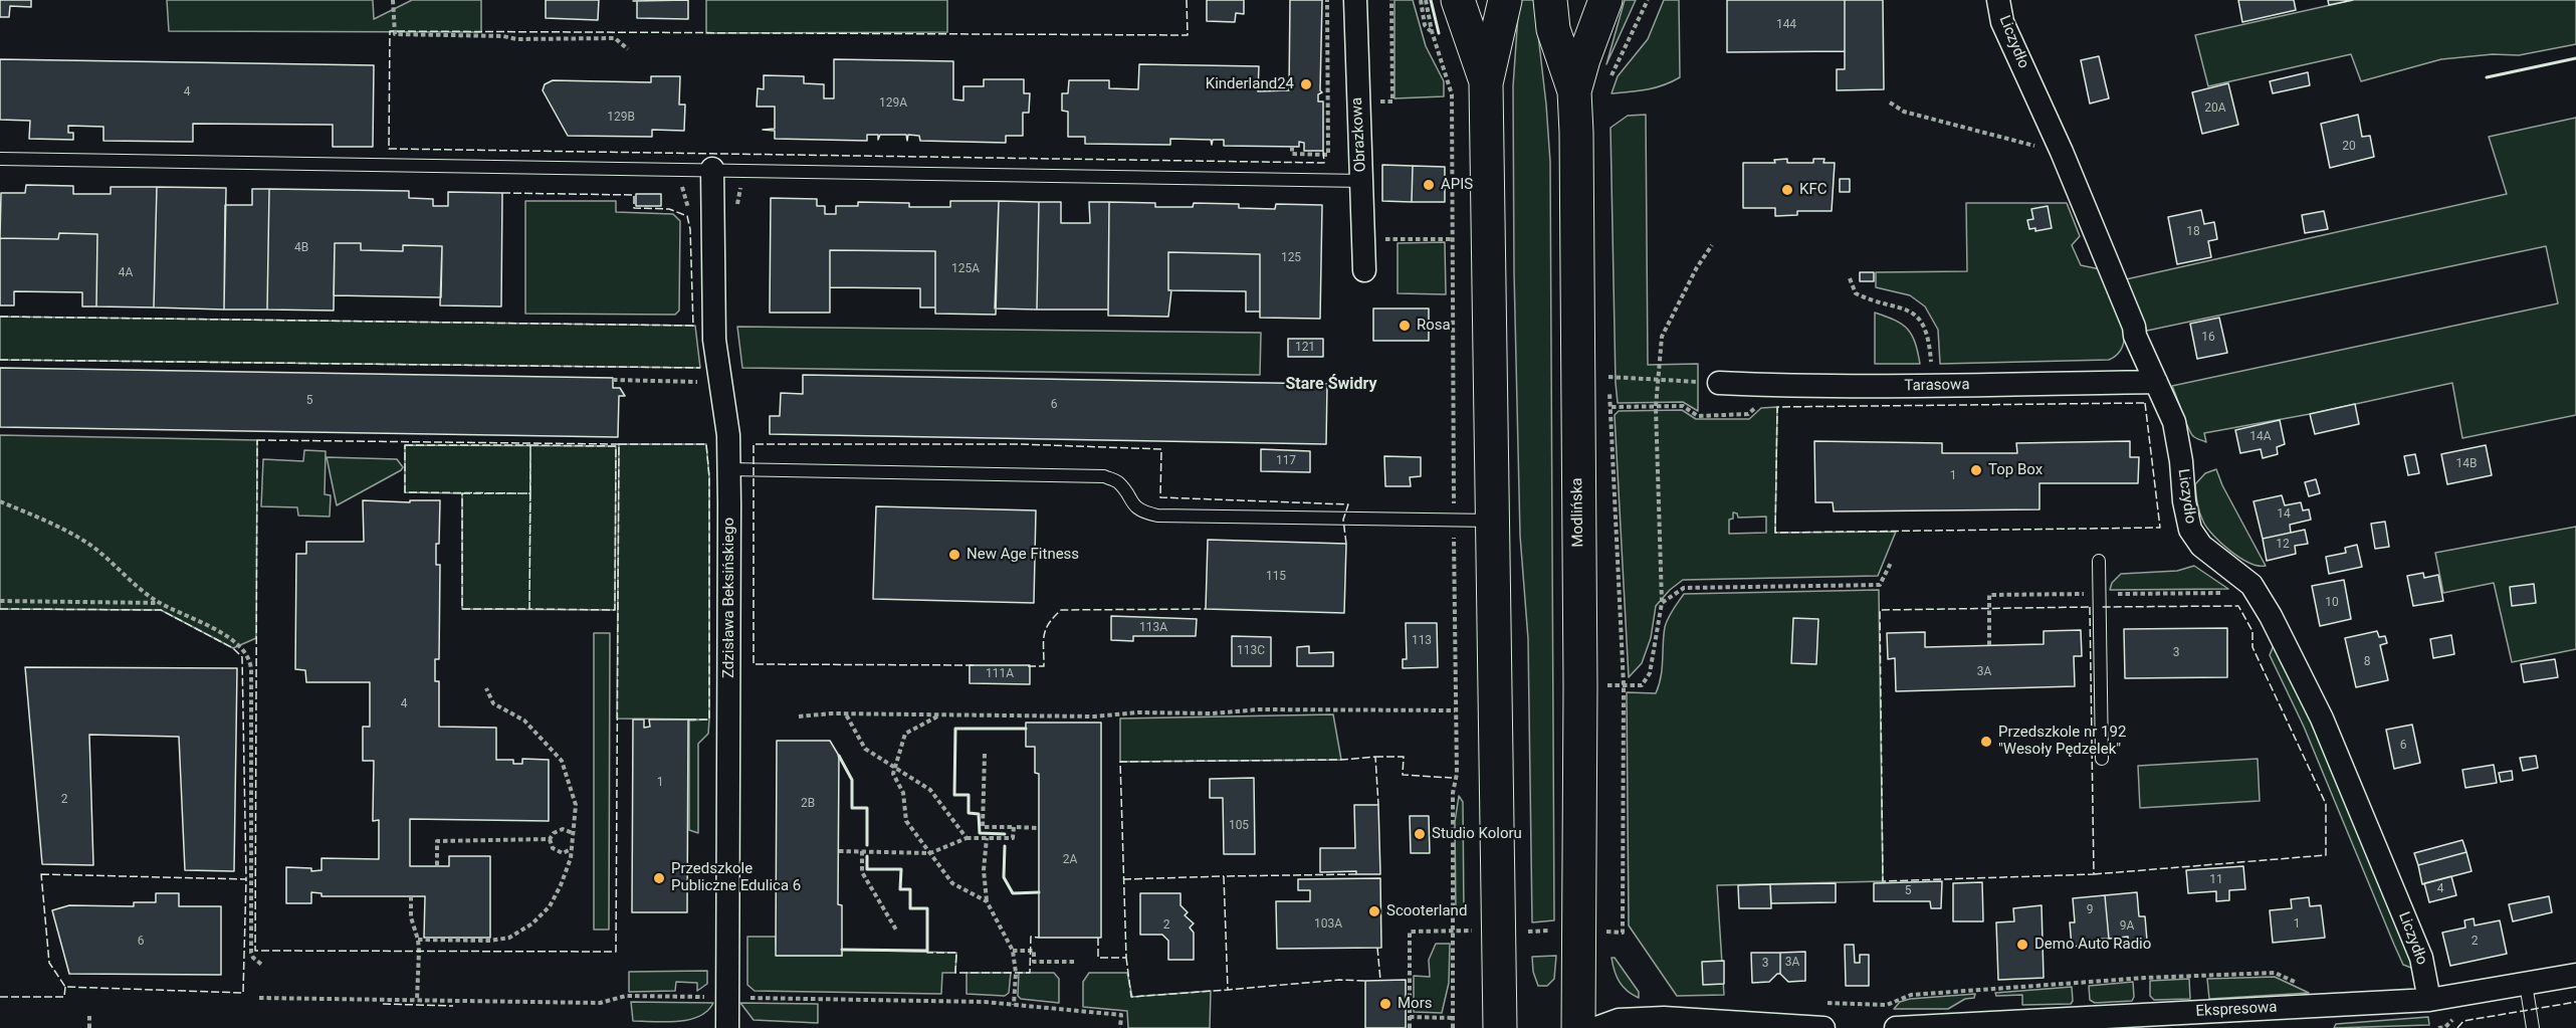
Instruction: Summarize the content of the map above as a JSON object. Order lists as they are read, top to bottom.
{
  "streets": {
    "main road": ["Modlińska"],
    "street": [
      "Liczydło",
      "Obrazkowa",
      "Tarasowa",
      "Zdzisława Beksińskiego",
      "Ekspresowa"
    ]
  },
  "crossings": [
    ["Liczydło", "Tarasowa"],
    ["Liczydło", "Ekspresowa"]
  ],
  "districts": ["Stare Świdry"],
  "places": [
    "Kinderland24",
    "APIS",
    "KFC",
    "Rosa",
    "Top Box",
    "New Age Fitness",
    "Przedszkole nr 192 \"Wesoły Pędzelek\"",
    "Studio Koloru",
    "Przedszkole Publiczne Edulica 6",
    "Scooterland",
    "Demo Auto Radio",
    "Mors"
  ],
  "house_numbers": [
    "144",
    "4",
    "129A",
    "20A",
    "129B",
    "20",
    "18",
    "4B",
    "125",
    "125A",
    "4A",
    "16",
    "121",
    "5",
    "6",
    "14A",
    "117",
    "14B",
    "1",
    "14",
    "12",
    "115",
    "10",
    "113A",
    "113",
    "113C",
    "3",
    "8",
    "3A",
    "111A",
    "4",
    "6",
    "1",
    "2",
    "2B",
    "105",
    "2A",
    "11",
    "4",
    "5",
    "9",
    "103A",
    "1",
    "2",
    "9A",
    "6",
    "2",
    "3A",
    "3"
  ]
}
